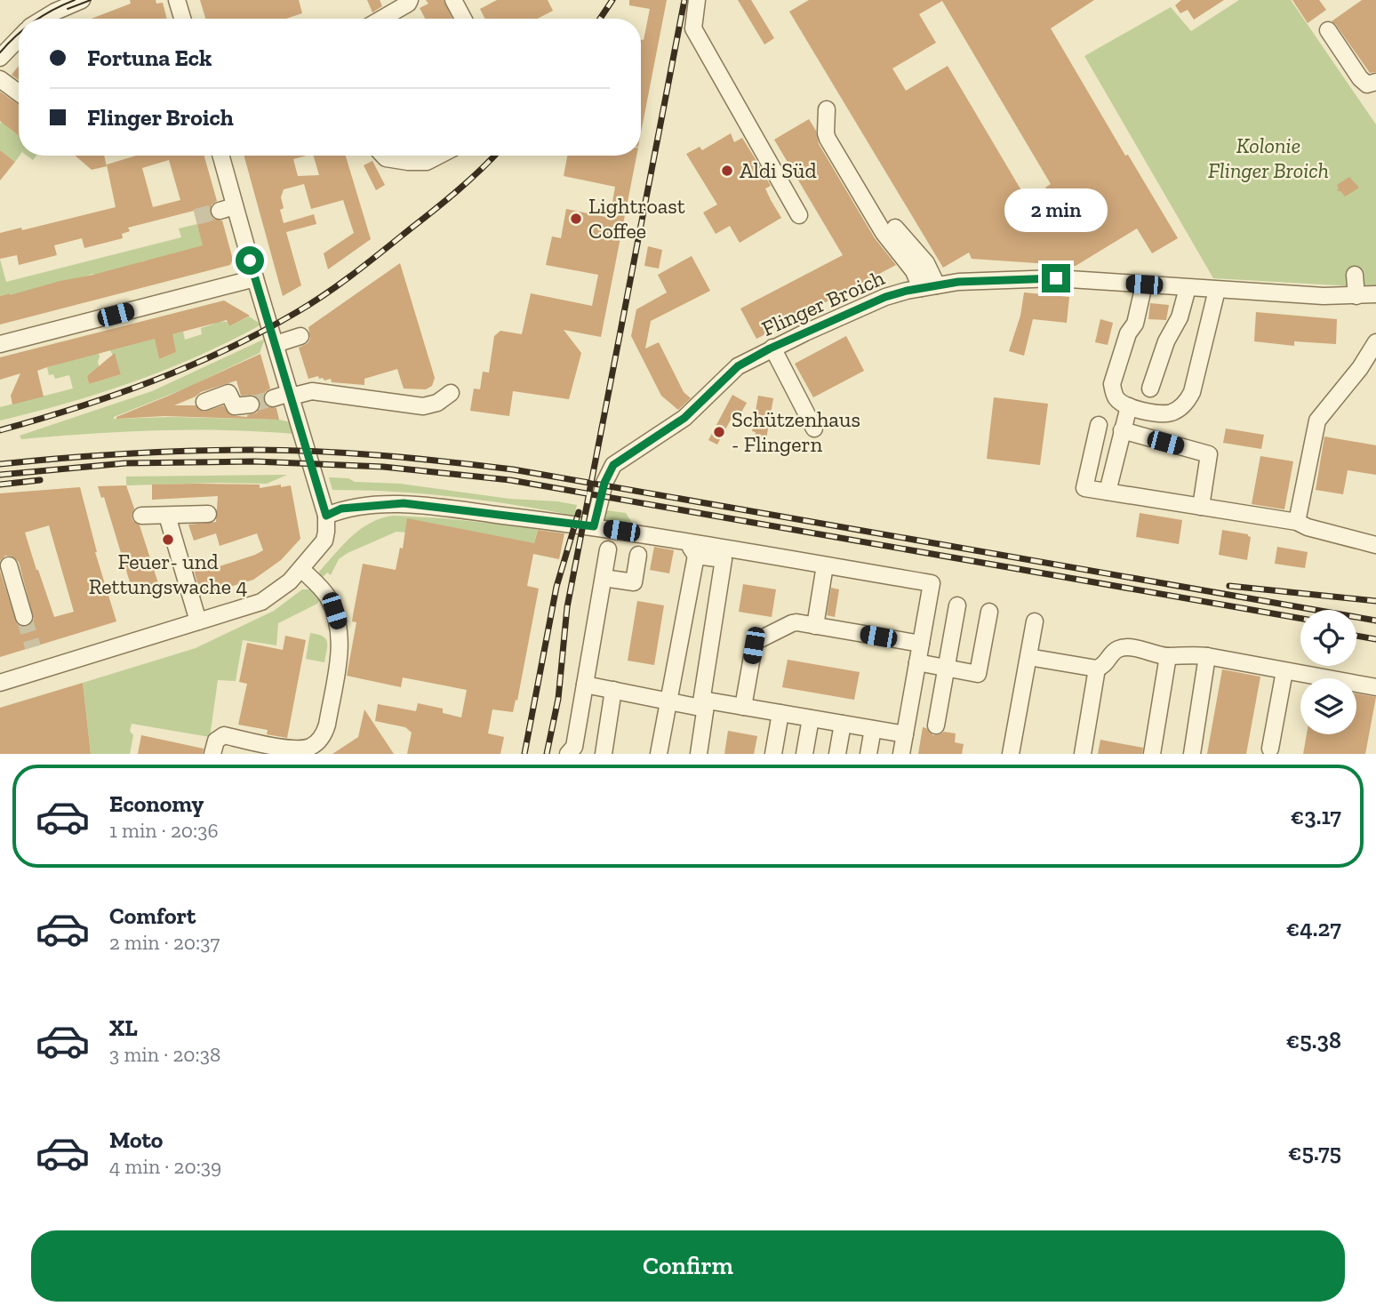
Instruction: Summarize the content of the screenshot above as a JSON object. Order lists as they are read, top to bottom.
{
  "streets": {
    "street": ["Flinger Broich"]
  },
  "parks": ["Kolonie Flinger Broich"],
  "places": [
    "Aldi Süd",
    "Lightroast Coffee",
    "Schützenhaus - Flingern",
    "Feuer- und Rettungswache 4"
  ],
  "page": {
    "banner": ["Fortuna Eck", "Flinger Broich"],
    "bubble": "2 min",
    "list": [
      {
        "name": "Economy",
        "note": "1 min · 20:36",
        "value": "€3.17"
      },
      {
        "name": "Comfort",
        "note": "2 min · 20:37",
        "value": "€4.27"
      },
      {
        "name": "XL",
        "note": "3 min · 20:38",
        "value": "€5.38"
      },
      {
        "name": "Moto",
        "note": "4 min · 20:39",
        "value": "€5.75"
      }
    ],
    "buttons": "Confirm"
  }
}
